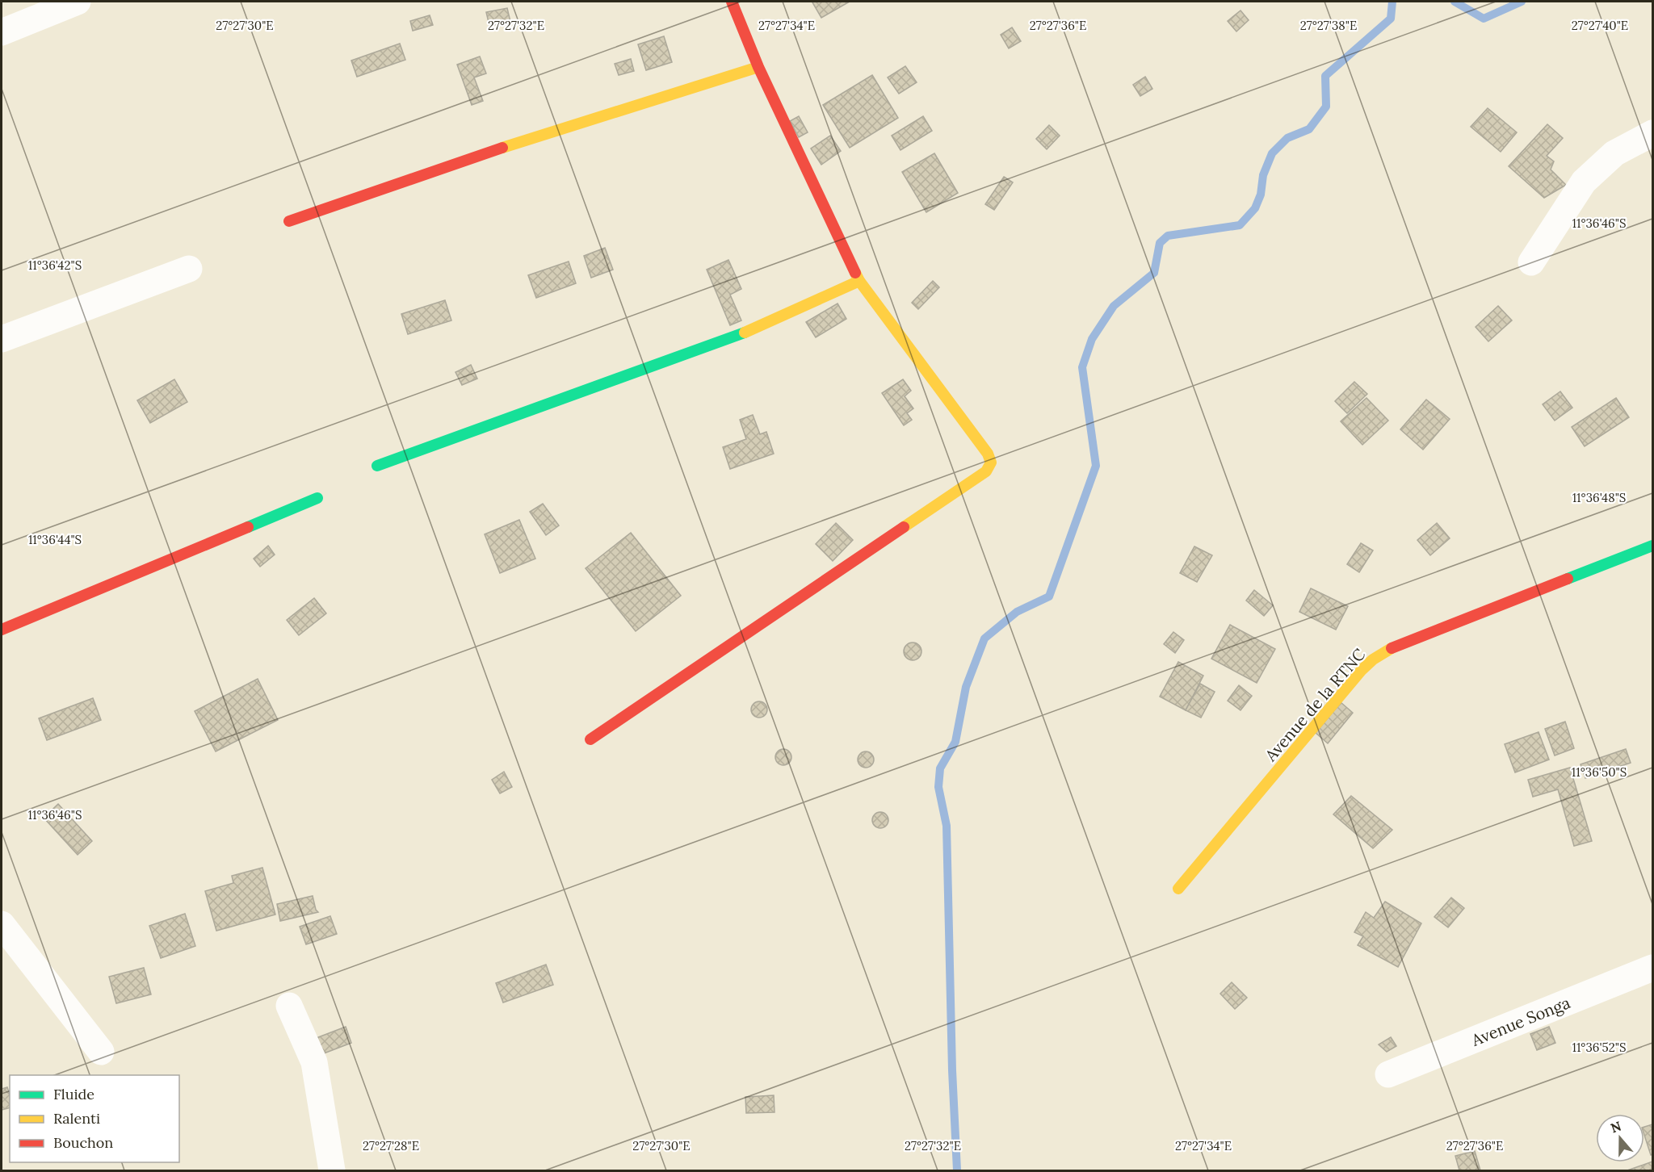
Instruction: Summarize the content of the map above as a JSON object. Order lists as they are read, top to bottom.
{
  "streets": {
    "street": ["Avenue de la RTNC", "Avenue Songa"]
  },
  "legend": ["Fluide", "Ralenti", "Bouchon"],
  "north": "top",
  "coordinates": [
    "27°27'30\"E",
    "27°27'32\"E",
    "27°27'34\"E",
    "27°27'36\"E",
    "27°27'40\"E",
    "27°27'38\"E",
    "11°36'46\"S",
    "11°36'42\"S",
    "11°36'48\"S",
    "11°36'44\"S",
    "11°36'50\"S",
    "11°36'52\"S",
    "27°27'28\"E"
  ]
}
